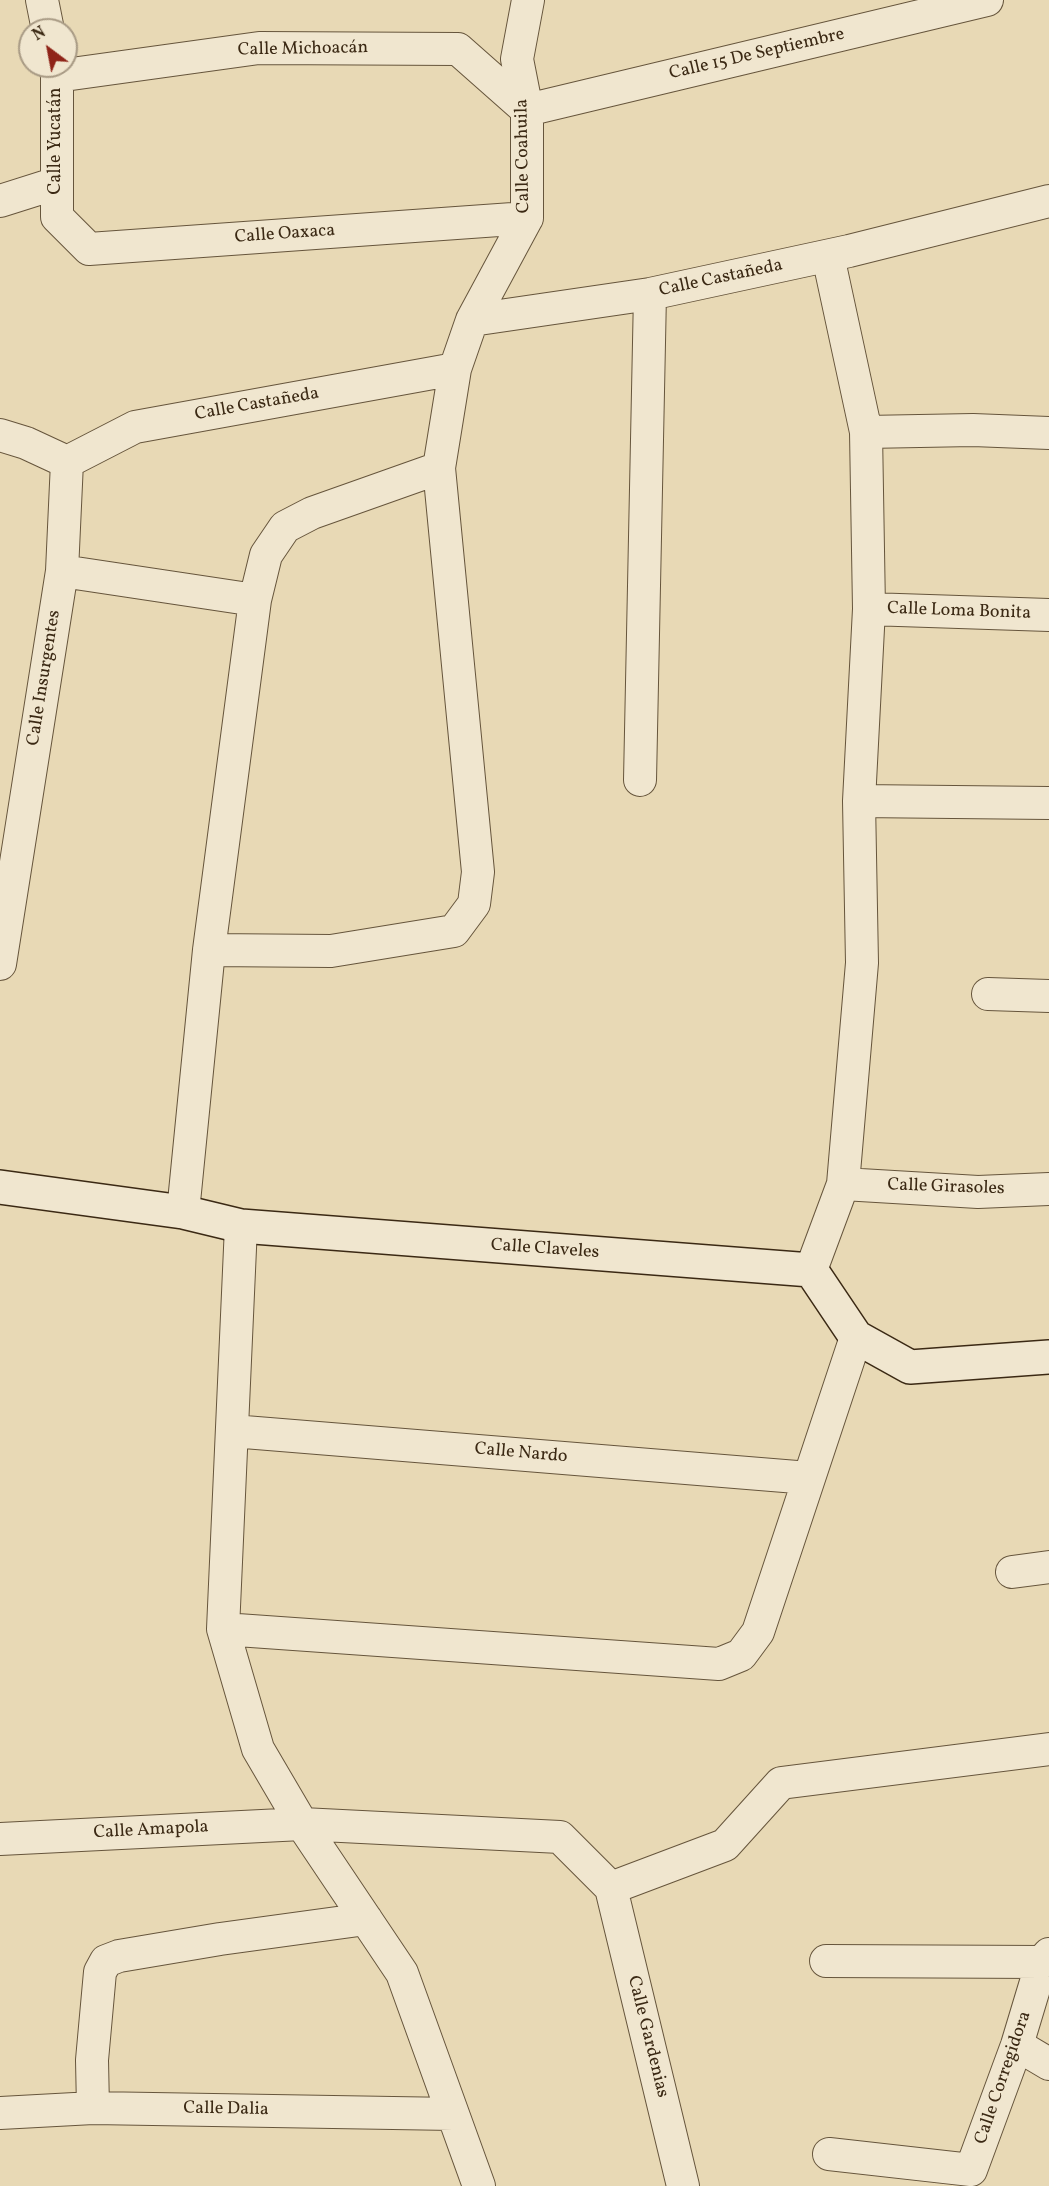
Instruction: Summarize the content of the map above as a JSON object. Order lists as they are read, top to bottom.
{
  "streets": {
    "main road": ["Calle Claveles"],
    "street": [
      "Calle Michoacán",
      "Calle 15 De Septiembre",
      "Calle Yucatán",
      "Calle Coahuila",
      "Calle Oaxaca",
      "Calle Castañeda",
      "Calle Loma Bonita",
      "Calle Insurgentes",
      "Calle Girasoles",
      "Calle Nardo",
      "Calle Amapola",
      "Calle Gardenias",
      "Calle Corregidora",
      "Calle Dalia"
    ]
  },
  "crossings": [
    ["Calle Michoacán", "Calle 15 De Septiembre"],
    ["Calle Michoacán", "Calle Coahuila"],
    ["Calle 15 De Septiembre", "Calle Coahuila"],
    ["Calle Yucatán", "Calle Oaxaca"],
    ["Calle Coahuila", "Calle Oaxaca"],
    ["Calle Coahuila", "Calle Castañeda"],
    ["Calle Castañeda", "Calle Insurgentes"],
    ["Calle Amapola", "Calle Gardenias"]
  ],
  "north": "top left"
}
